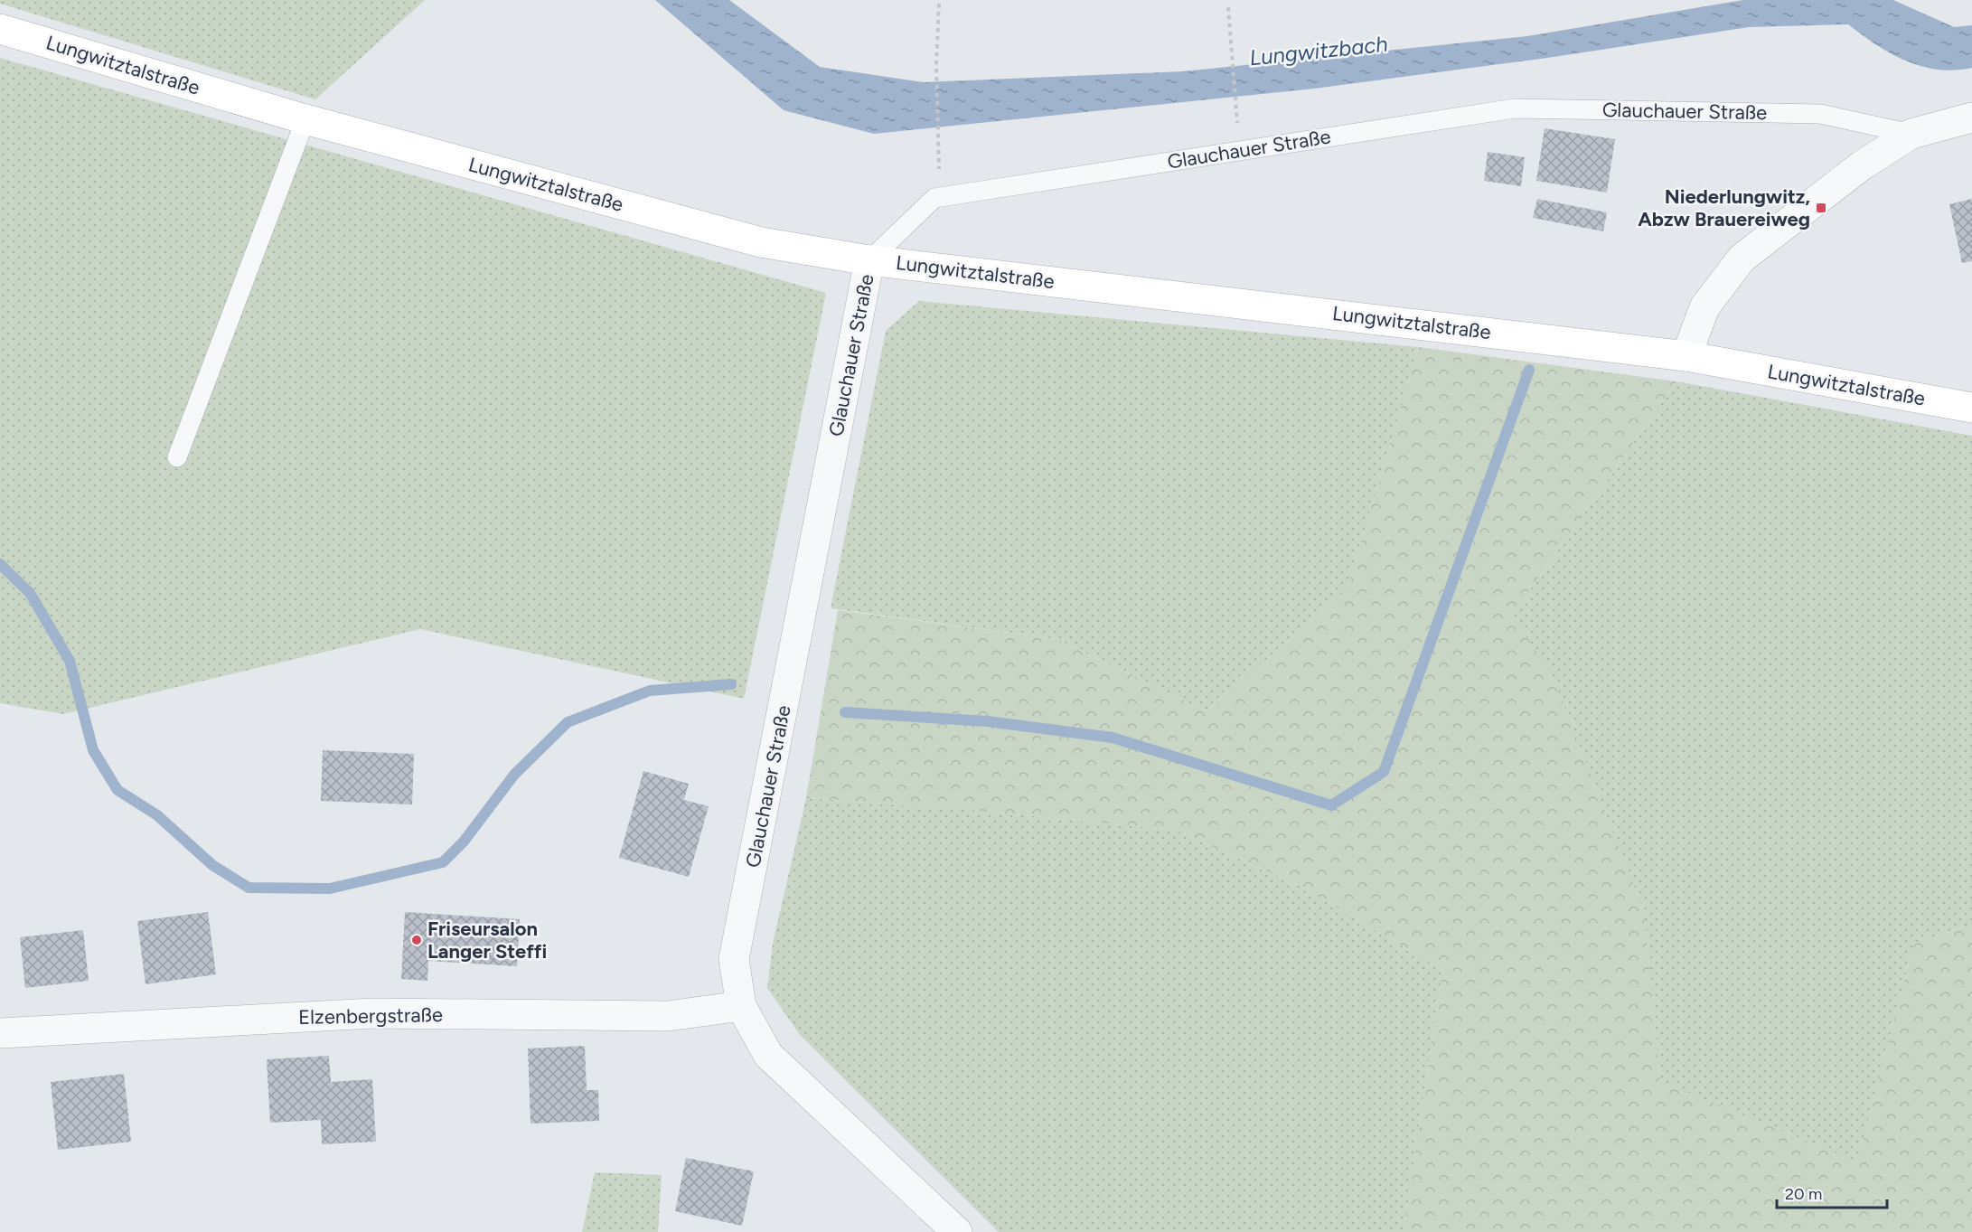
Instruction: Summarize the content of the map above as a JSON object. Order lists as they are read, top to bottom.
{
  "streets": {
    "main road": ["Lungwitztalstraße"],
    "street": ["Glauchauer Straße", "Elzenbergstraße"]
  },
  "crossings": [
    ["Lungwitztalstraße", "Glauchauer Straße"],
    ["Glauchauer Straße", "Elzenbergstraße"]
  ],
  "water": ["Lungwitzbach"],
  "places": {
    "transit": ["Niederlungwitz, Abzw Brauereiweg"],
    "other": ["Friseursalon Langer Steffi"]
  },
  "scale_bar": "20 m"
}
